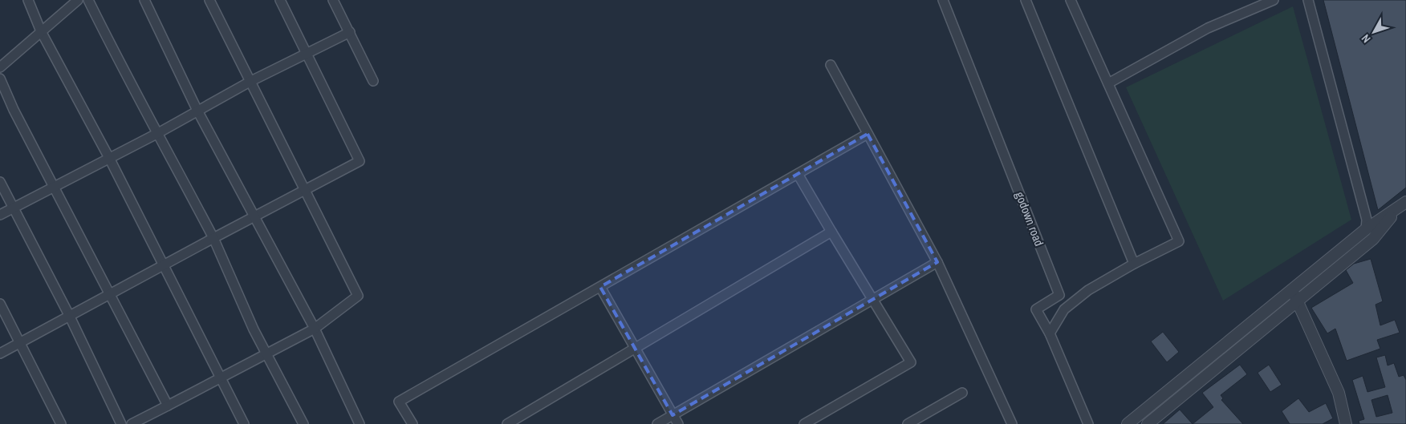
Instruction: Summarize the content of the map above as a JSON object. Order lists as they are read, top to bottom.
{
  "streets": {
    "street": ["godown road"]
  },
  "north": "bottom left"
}
